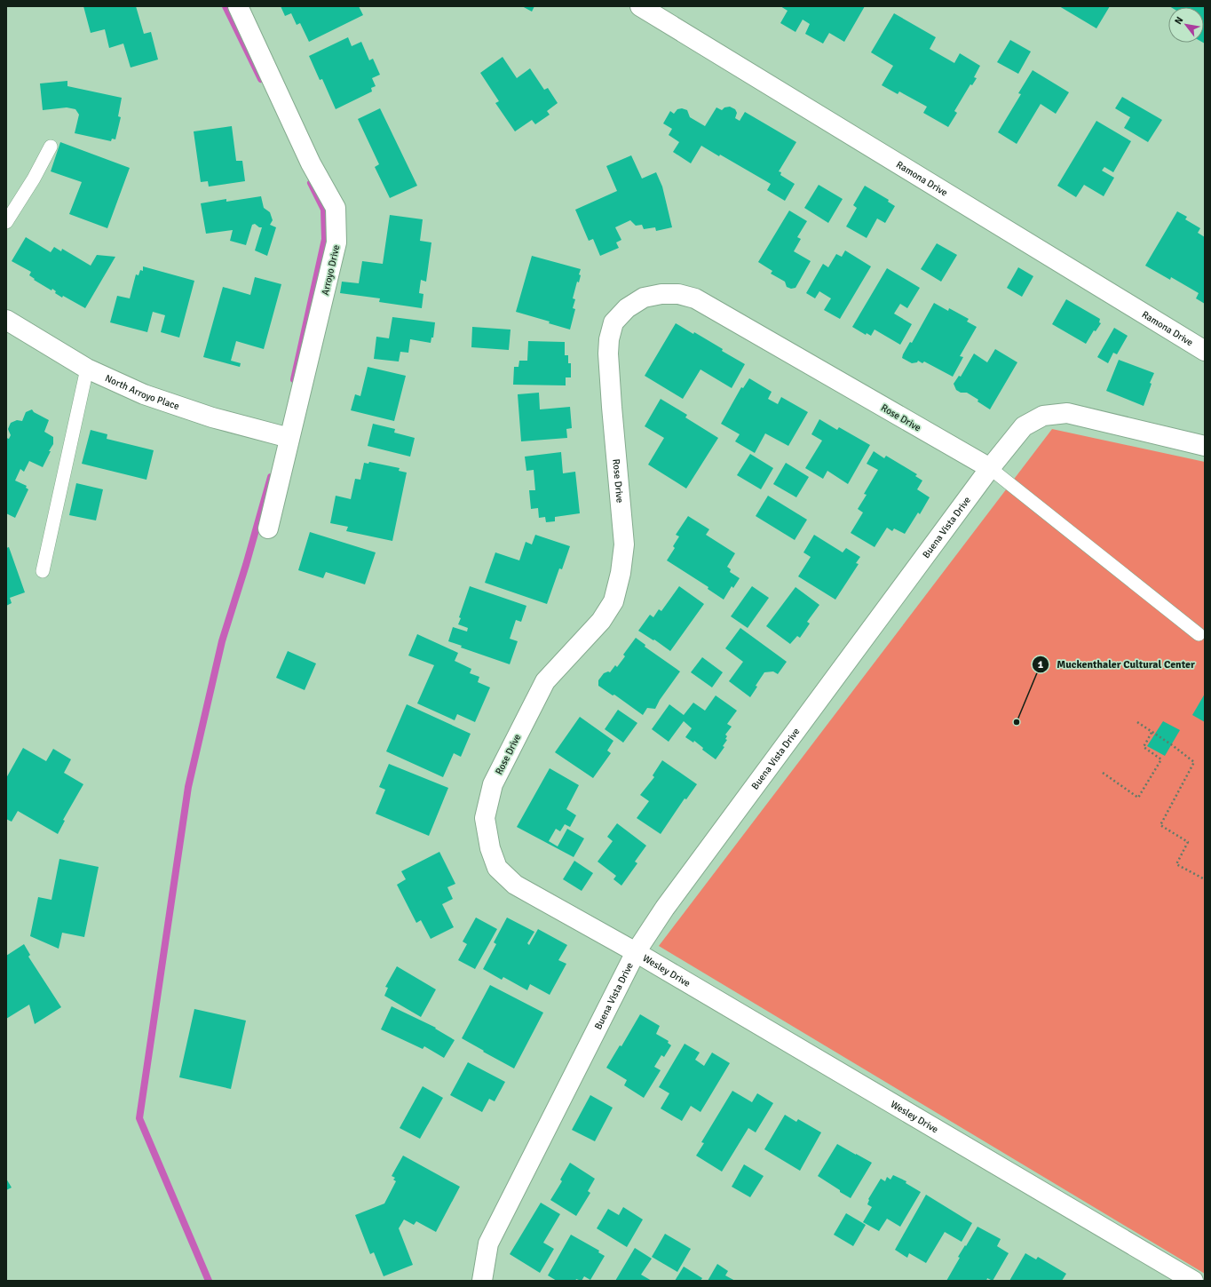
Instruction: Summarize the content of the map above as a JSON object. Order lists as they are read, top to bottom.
{
  "streets": {
    "street": [
      "Ramona Drive",
      "Arroyo Drive",
      "North Arroyo Place",
      "Rose Drive",
      "Buena Vista Drive",
      "Wesley Drive"
    ]
  },
  "crossings": [
    ["Arroyo Drive", "North Arroyo Place"],
    ["Rose Drive", "Buena Vista Drive"],
    ["Rose Drive", "Wesley Drive"],
    ["Buena Vista Drive", "Wesley Drive"]
  ],
  "places": ["Muckenthaler Cultural Center"],
  "north": "top left"
}
